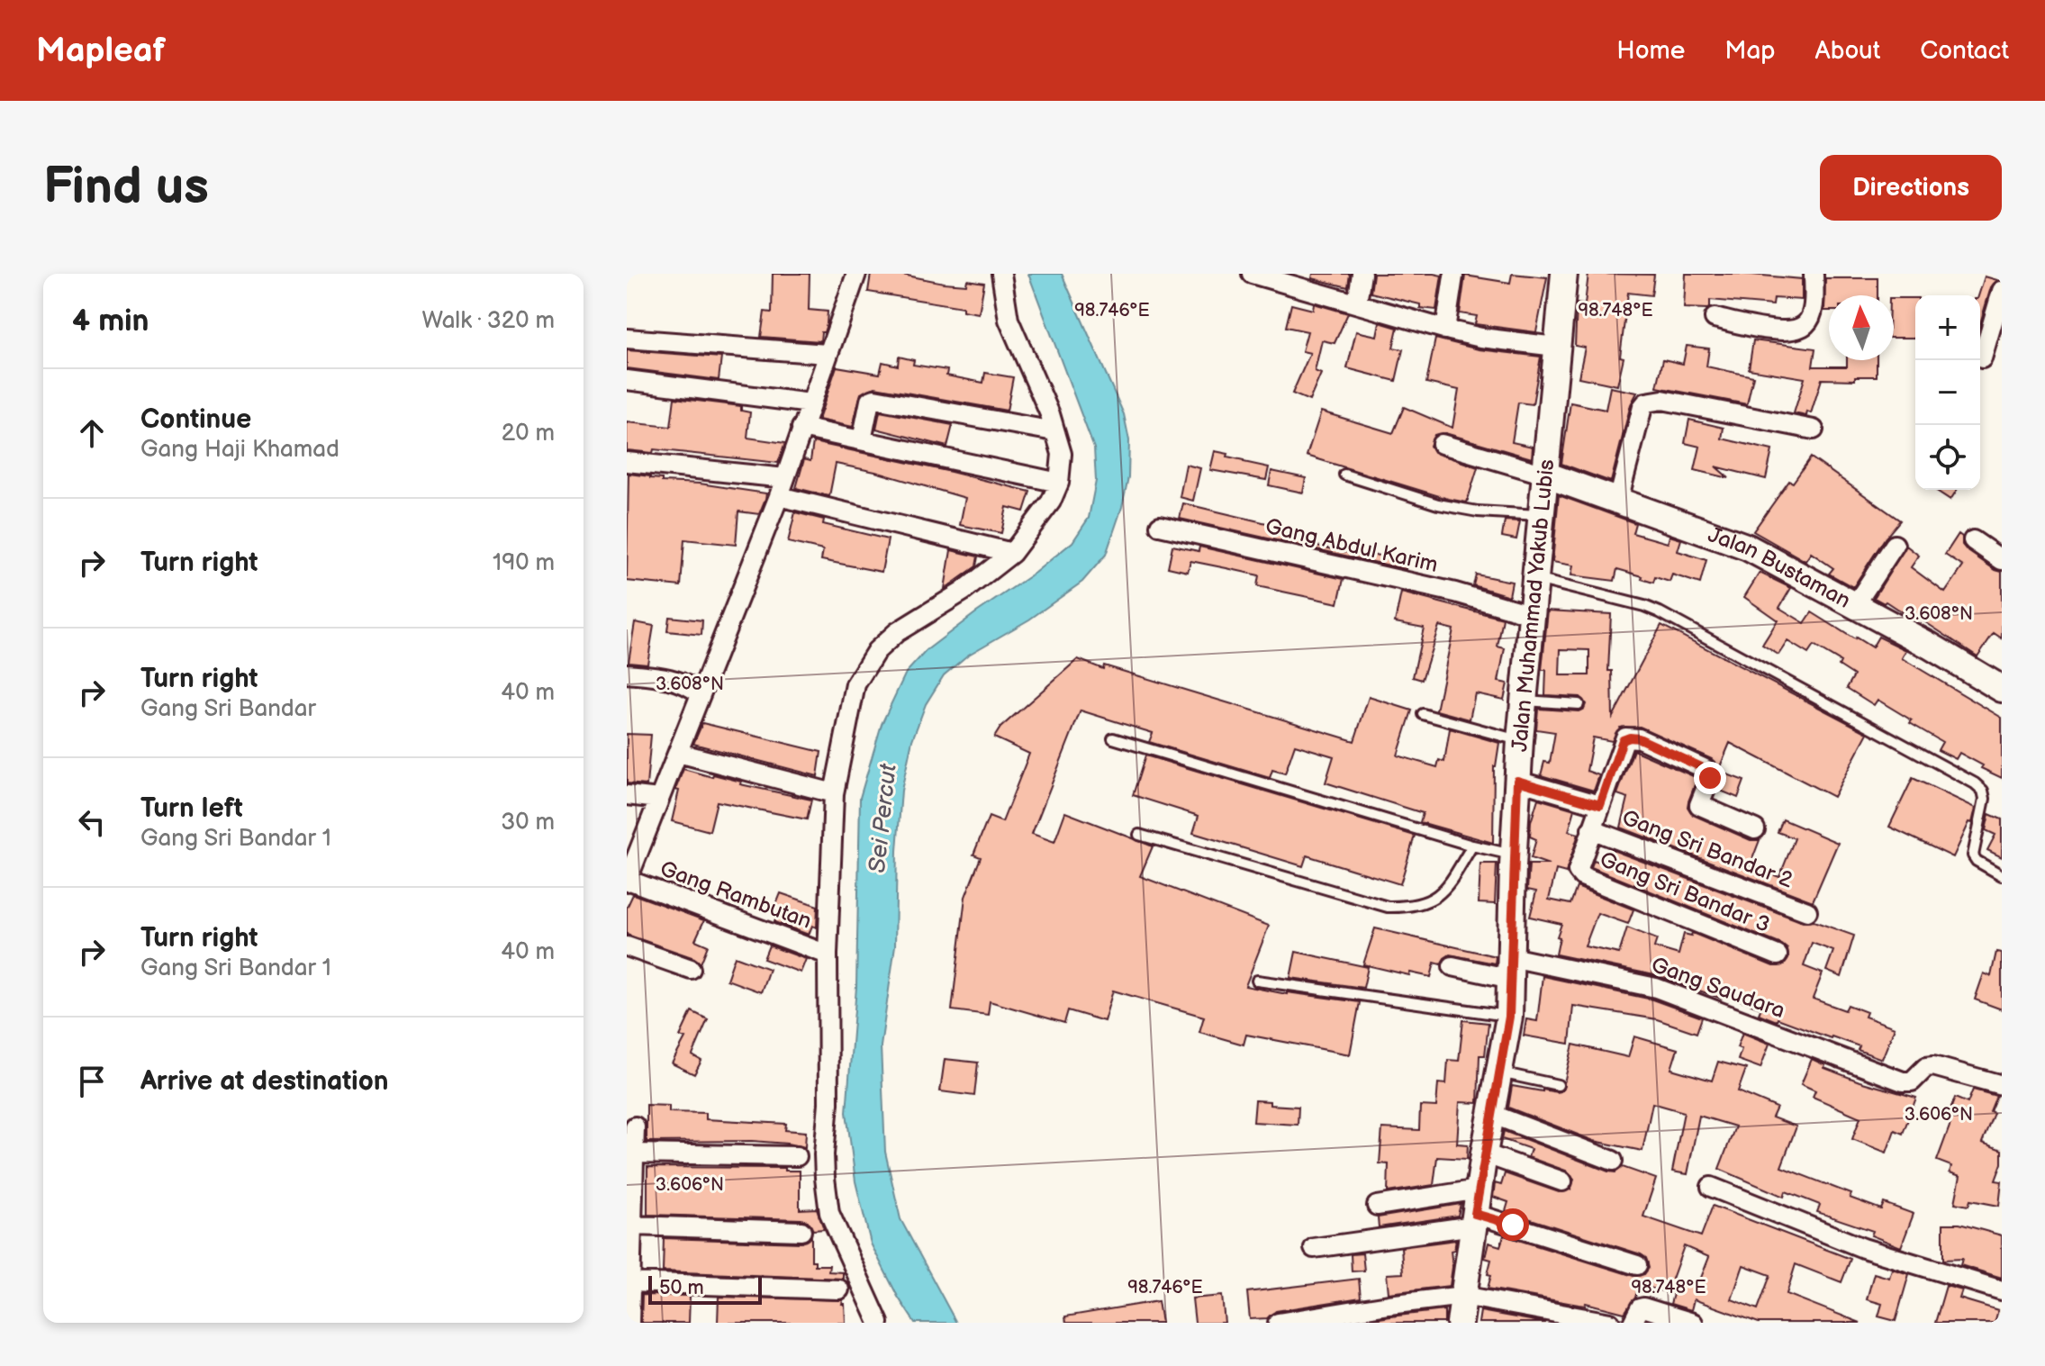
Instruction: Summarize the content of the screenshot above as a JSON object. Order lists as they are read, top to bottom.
{
  "streets": {
    "main road": ["Jalan Bustaman", "Jalan Muhammad Yakub Lubis"],
    "street": [
      "Gang Abdul Karim",
      "Gang Sri Bandar 2",
      "Gang Sri Bandar 3",
      "Gang Rambutan",
      "Gang Saudara"
    ]
  },
  "crossings": [
    ["Gang Abdul Karim", "Jalan Muhammad Yakub Lubis"],
    ["Jalan Bustaman", "Jalan Muhammad Yakub Lubis"],
    ["Jalan Muhammad Yakub Lubis", "Gang Saudara"],
    ["Gang Sri Bandar 2", "Gang Sri Bandar 3"]
  ],
  "water": ["Sei Percut"],
  "scale_bar": "50 m",
  "north": "top",
  "page": {
    "header": "Mapleaf",
    "nav": [
      "Home",
      "Map",
      "About",
      "Contact"
    ],
    "buttons": "Directions",
    "title": "Find us",
    "heading": ["4 min", "Walk · 320 m"],
    "map_buttons": ["+", "−"],
    "list": [
      ["Continue", "Gang Haji Khamad", "20 m"],
      ["Turn right", "190 m"],
      ["Turn right", "Gang Sri Bandar", "40 m"],
      ["Turn left", "Gang Sri Bandar 1", "30 m"],
      ["Turn right", "Gang Sri Bandar 1", "40 m"],
      "Arrive at destination"
    ],
    "scale": "50 m"
  },
  "coordinates": [
    "98.746°E",
    "98.748°E",
    "3.608°N",
    "3.606°N"
  ]
}
